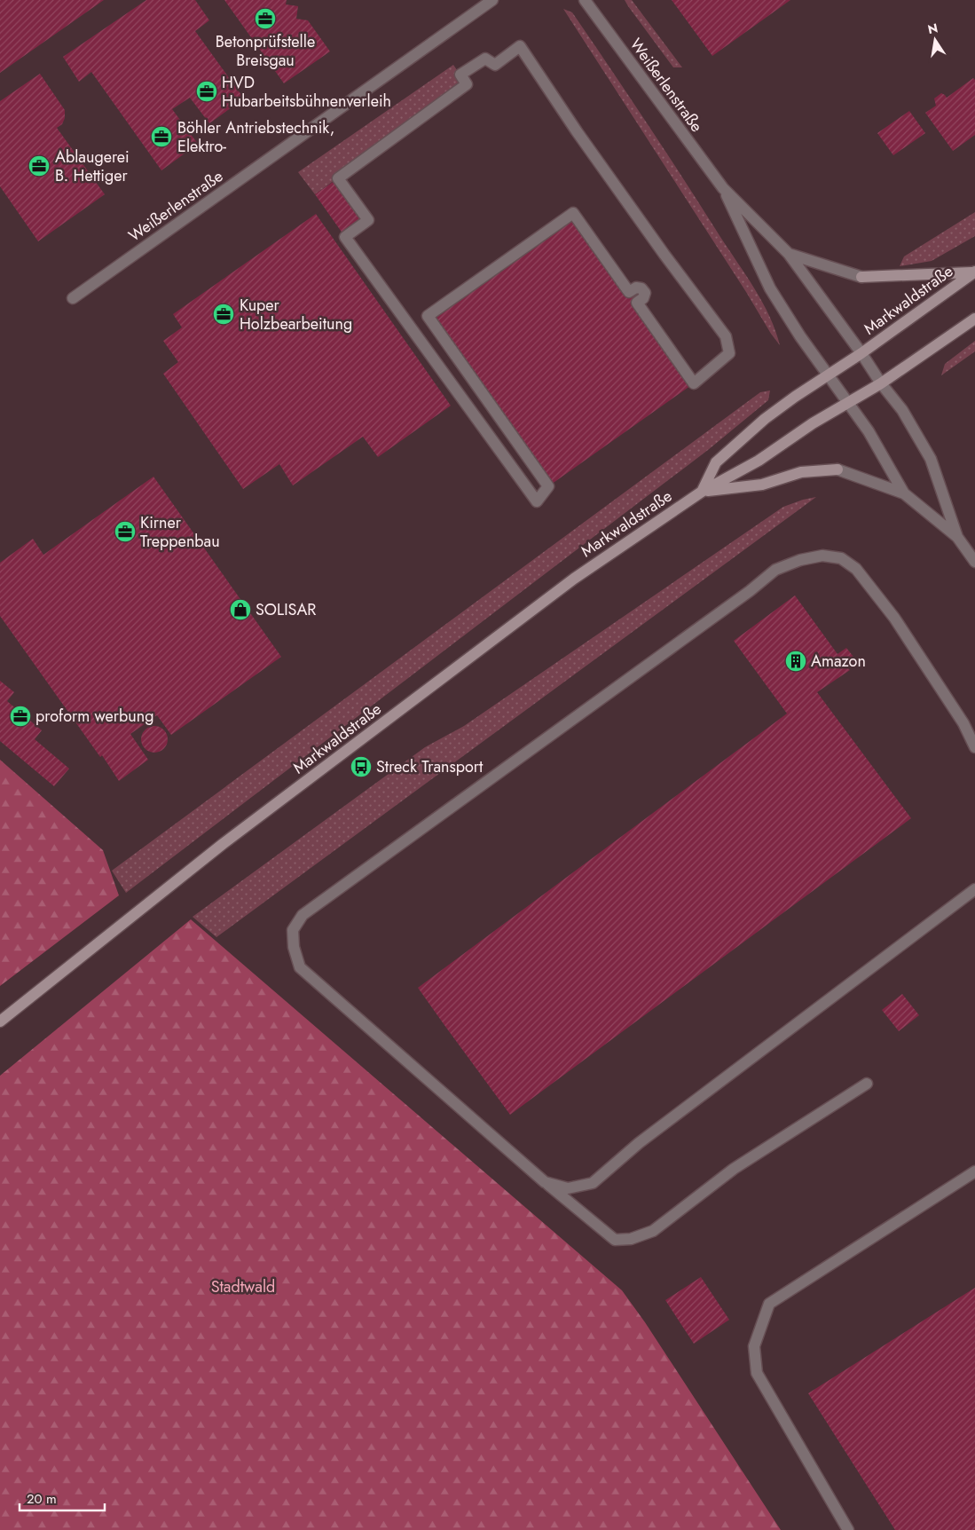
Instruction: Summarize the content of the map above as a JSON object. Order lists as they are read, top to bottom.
{
  "streets": {
    "main road": ["Markwaldstraße"],
    "street": ["Weißerlenstraße"]
  },
  "crossings": [
    ["Weißerlenstraße", "Markwaldstraße"]
  ],
  "parks": ["Stadtwald"],
  "places": {
    "office": [
      "Betonprüfstelle Breisgau",
      "HVD Hubarbeitsbühnenverleih",
      "Böhler Antriebstechnik, Elektro-",
      "Ablaugerei B. Hettiger",
      "Kuper Holzbearbeitung",
      "Kirner Treppenbau",
      "proform werbung"
    ],
    "shop": ["SOLISAR"],
    "building": ["Amazon"],
    "bus stop": ["Streck Transport"]
  },
  "scale_bar": "20 m",
  "north": "top"
}
